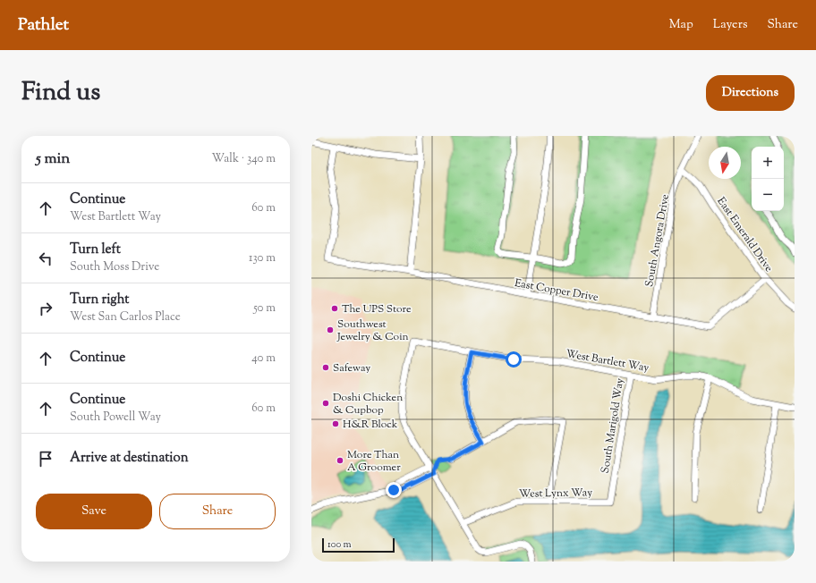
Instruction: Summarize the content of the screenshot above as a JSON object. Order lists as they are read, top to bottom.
{
  "streets": {
    "street": [
      "East Emerald Drive",
      "South Angora Drive",
      "East Copper Drive",
      "West Bartlett Way",
      "South Marigold Way",
      "West Lynx Way"
    ]
  },
  "crossings": [
    ["East Emerald Drive", "South Angora Drive"],
    ["East Emerald Drive", "East Copper Drive"],
    ["South Angora Drive", "East Copper Drive"],
    ["West Bartlett Way", "South Marigold Way"],
    ["South Marigold Way", "West Lynx Way"]
  ],
  "places": [
    "The UPS Store",
    "Southwest Jewelry & Coin",
    "Safeway",
    "Doshi Chicken & Cupbop",
    "H&R Block",
    "More Than A Groomer"
  ],
  "scale_bar": "100 m",
  "north": "bottom",
  "page": {
    "header": "Pathlet",
    "nav": ["Map", "Layers", "Share"],
    "title": "Find us",
    "buttons": [
      "Directions",
      ["Save", "Share"]
    ],
    "heading": ["5 min", "Walk · 340 m"],
    "map_buttons": ["+", "−"],
    "list": [
      ["Continue", "West Bartlett Way", "60 m"],
      ["Turn left", "South Moss Drive", "130 m"],
      ["Turn right", "West San Carlos Place", "50 m"],
      ["Continue", "40 m"],
      ["Continue", "South Powell Way", "60 m"],
      "Arrive at destination"
    ],
    "scale": "100 m"
  }
}
